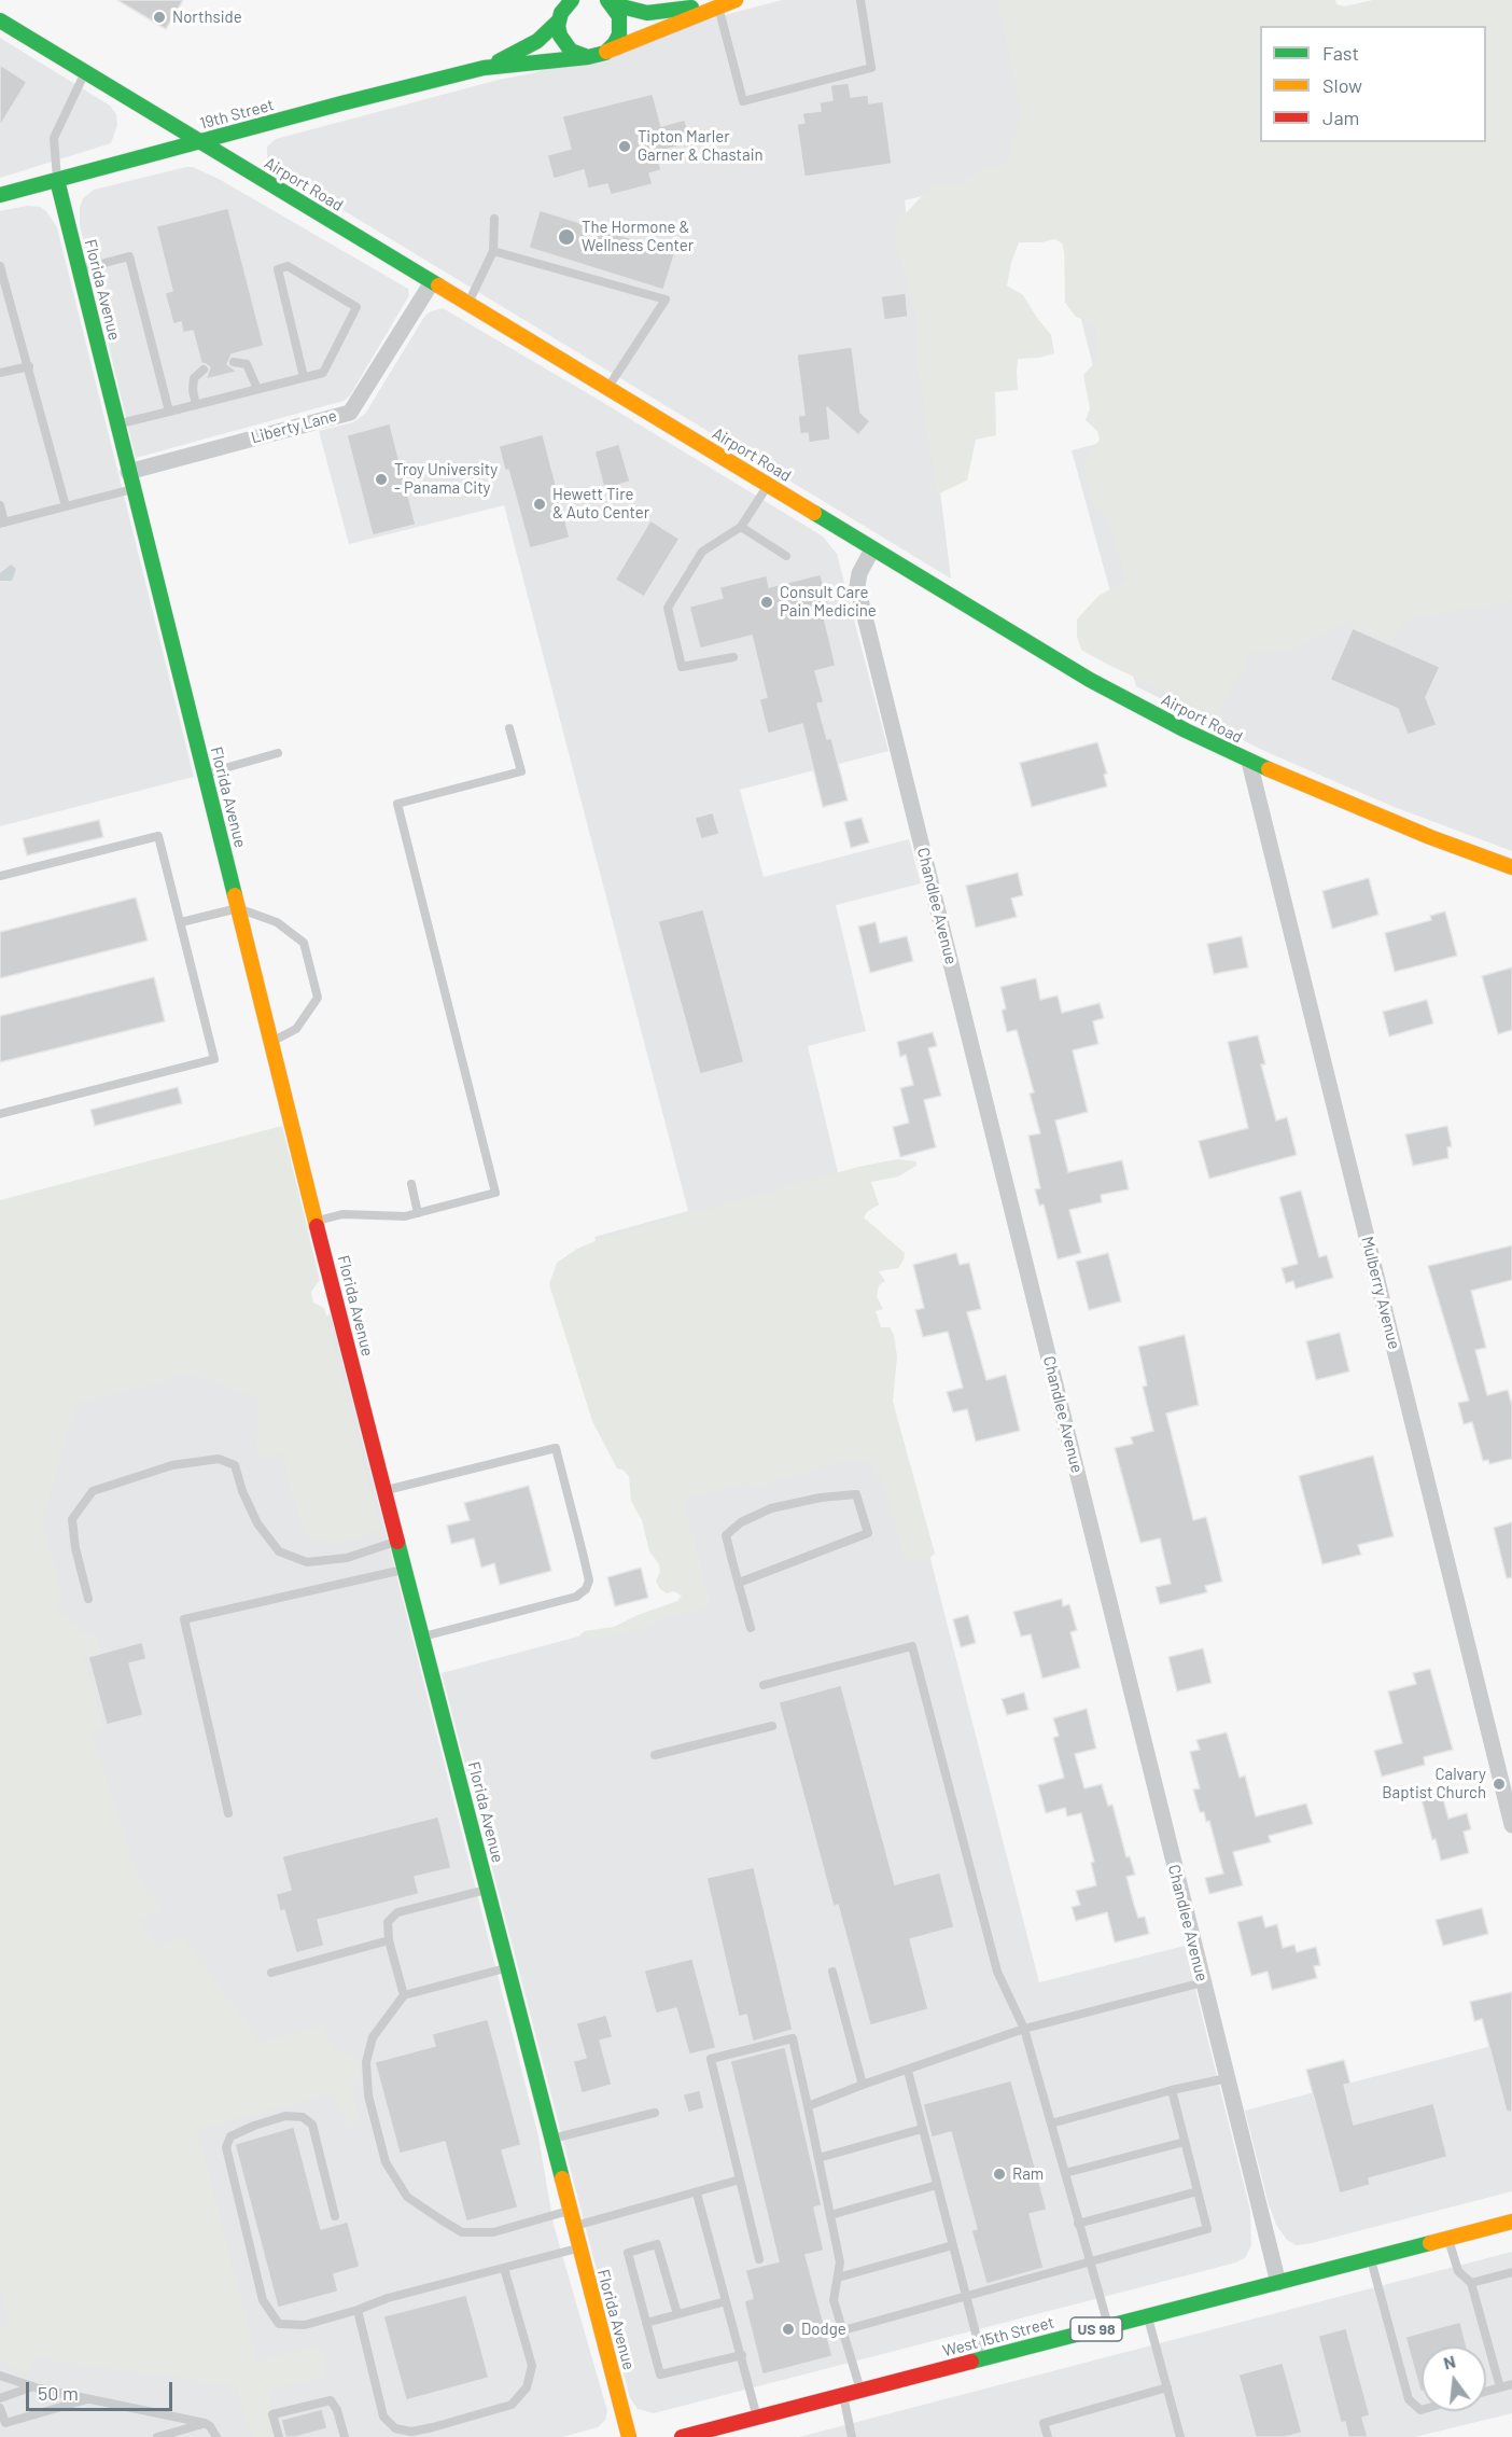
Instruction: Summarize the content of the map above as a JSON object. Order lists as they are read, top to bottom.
{
  "streets": {
    "main road": [
      "19th Street",
      "Airport Road",
      "Florida Avenue",
      "US 98",
      "West 15th Street"
    ],
    "street": ["Liberty Lane", "Chandlee Avenue", "Mulberry Avenue"]
  },
  "crossings": [
    ["19th Street", "Airport Road"],
    ["19th Street", "Florida Avenue"],
    ["Airport Road", "Liberty Lane"],
    ["Airport Road", "Chandlee Avenue"],
    ["Airport Road", "Mulberry Avenue"],
    ["Florida Avenue", "Liberty Lane"],
    ["Chandlee Avenue", "West 15th Street"]
  ],
  "places": [
    "Northside",
    "Tipton Marler Garner & Chastain",
    "The Hormone & Wellness Center",
    "Troy University - Panama City",
    "Hewett Tire & Auto Center",
    "Consult Care Pain Medicine",
    "Calvary Baptist Church",
    "Ram",
    "Dodge"
  ],
  "legend": ["Fast", "Slow", "Jam"],
  "scale_bar": "50 m",
  "north": "top"
}
